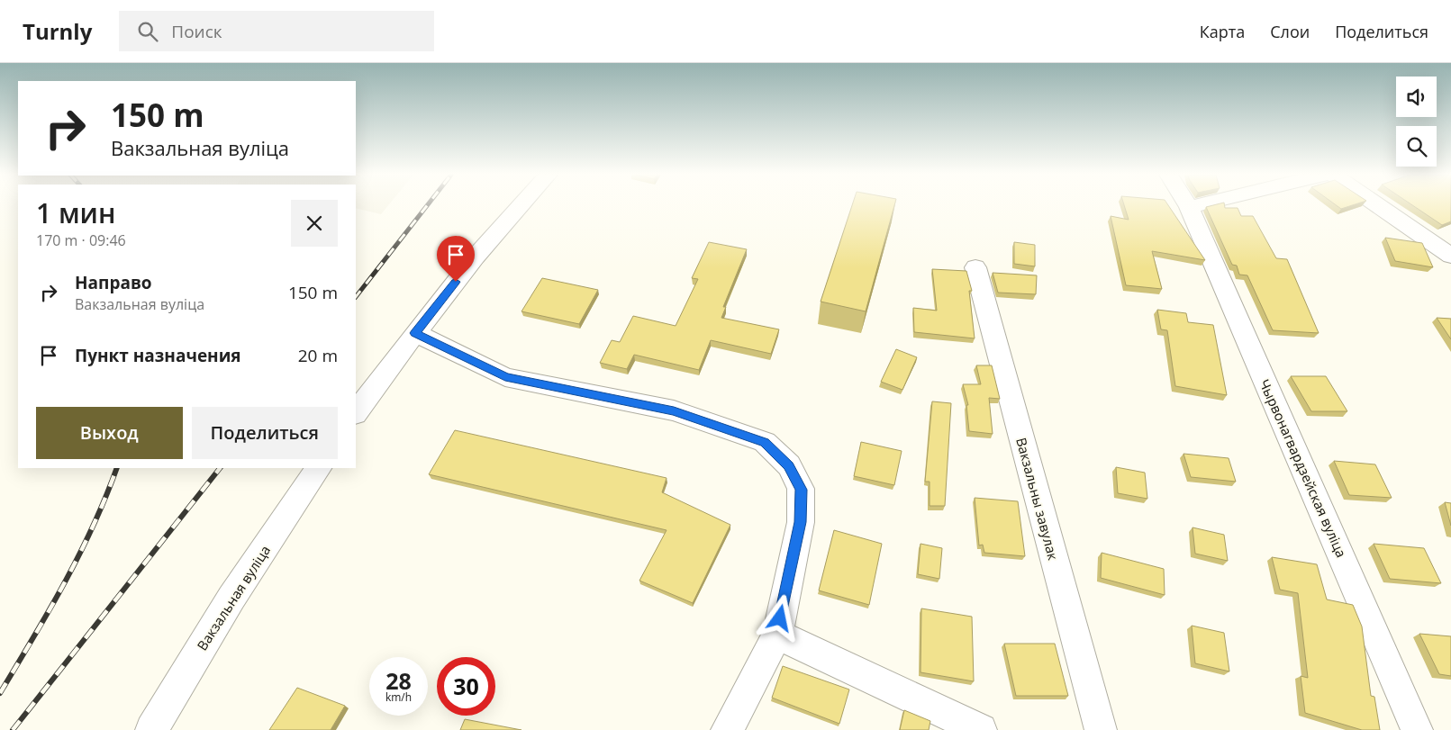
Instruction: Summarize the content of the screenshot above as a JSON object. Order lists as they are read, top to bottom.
{
  "streets": {
    "street": ["Чырвонагвардзейская вуліца", "Вакзальны завулак", "Вакзальная вуліца"]
  },
  "page": {
    "header": "Turnly",
    "search": "Поиск",
    "nav": ["Карта", "Слои", "Поделиться"],
    "turn": ["150 m", "Вакзальная вуліца"],
    "heading": ["1 мин", "170 m · 09:46"],
    "list": [
      {
        "name": "Направо",
        "note": "Вакзальная вуліца",
        "value": "150 m"
      },
      {
        "name": "Пункт назначения",
        "value": "20 m"
      }
    ],
    "buttons": ["Выход", "Поделиться"],
    "speed": "28 km/h",
    "limit": "30"
  }
}
